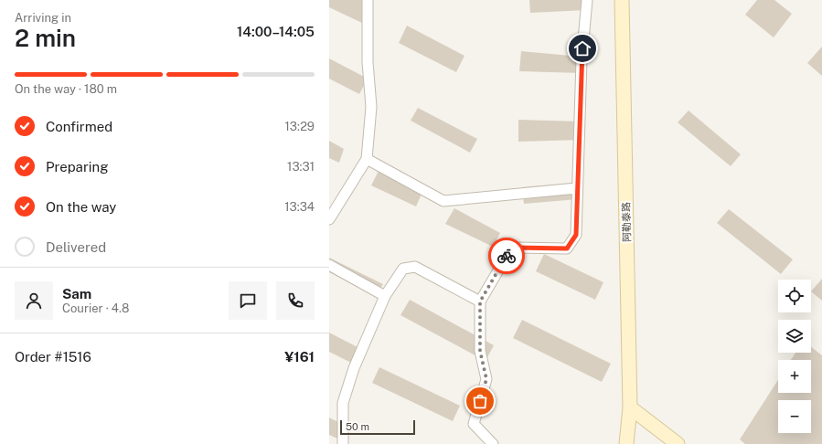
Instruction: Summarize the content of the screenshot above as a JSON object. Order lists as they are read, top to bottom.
{
  "streets": {
    "street": ["阿勒泰路"]
  },
  "scale_bar": "50 m",
  "page": {
    "heading": ["2 min", "Arriving in", "14:00–14:05"],
    "panel": [
      "Sam",
      "Courier · 4.8",
      "Order #1516",
      "¥161"
    ],
    "bar": "On the way · 180 m",
    "list": [
      ["Confirmed", "13:29"],
      ["Preparing", "13:31"],
      ["On the way", "13:34"],
      "Delivered"
    ],
    "map_buttons": ["+", "−"],
    "scale": "50 m"
  }
}
